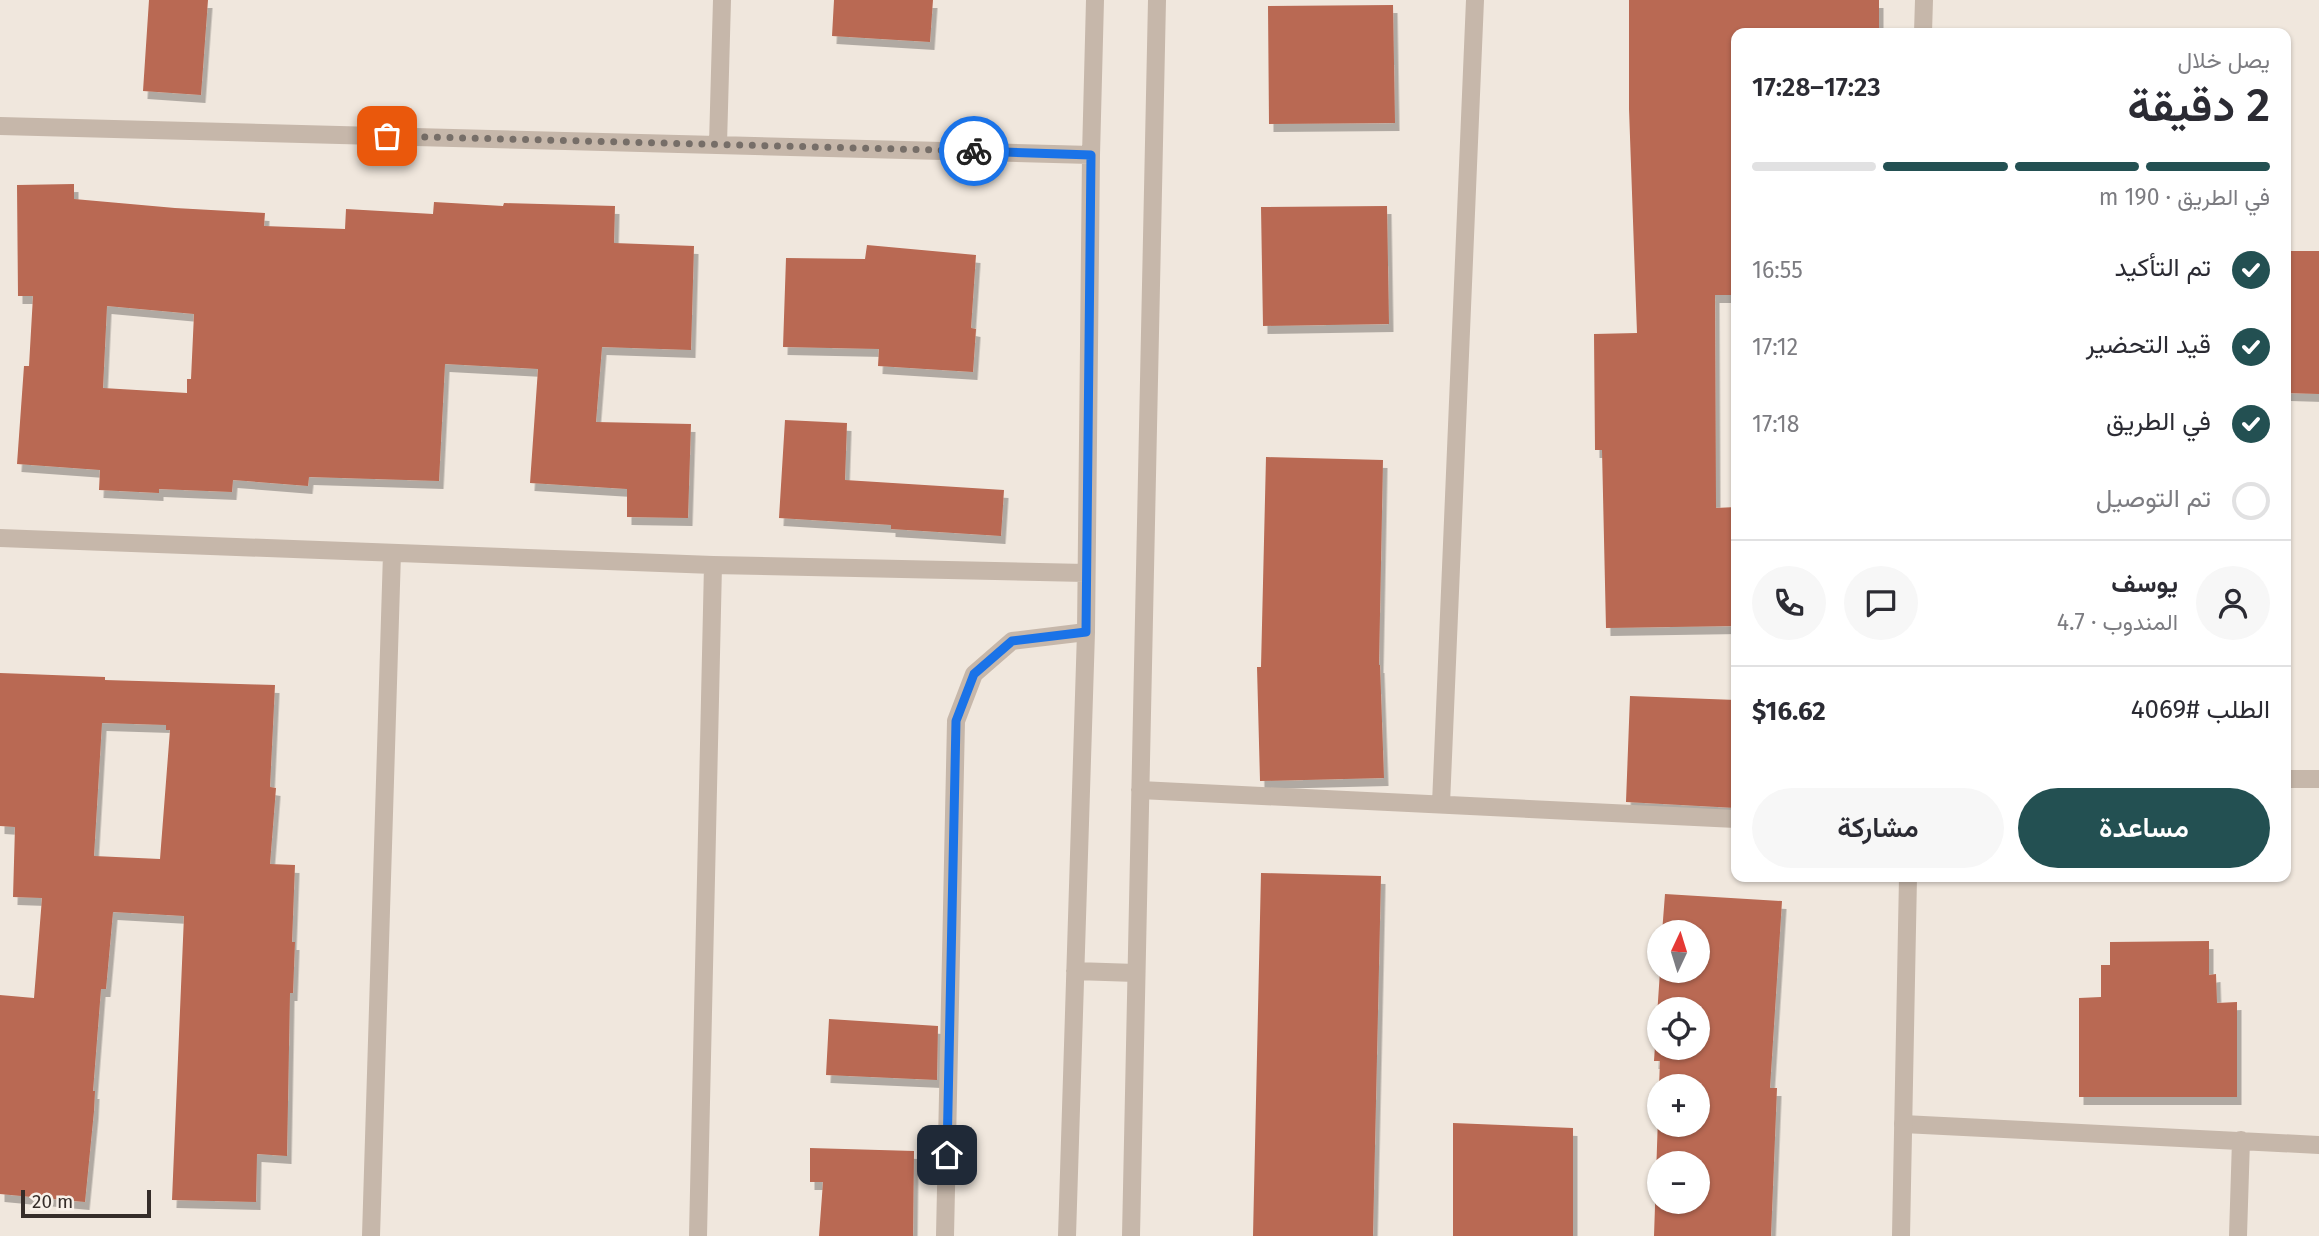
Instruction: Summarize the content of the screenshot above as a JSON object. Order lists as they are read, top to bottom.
{
  "scale_bar": "20 m",
  "north": "top",
  "page": {
    "heading": ["2 دقيقة", "يصل خلال", "17:23–17:28"],
    "panel": [
      "يوسف",
      "المندوب · 4.7",
      "الطلب #4069",
      "$16.62"
    ],
    "bar": "في الطريق · 190 m",
    "list": [
      ["تم التأكيد", "16:55"],
      ["قيد التحضير", "17:12"],
      ["في الطريق", "17:18"],
      "تم التوصيل"
    ],
    "buttons": ["مساعدة", "مشاركة"],
    "map_buttons": ["+", "−"],
    "scale": "20 m"
  }
}
